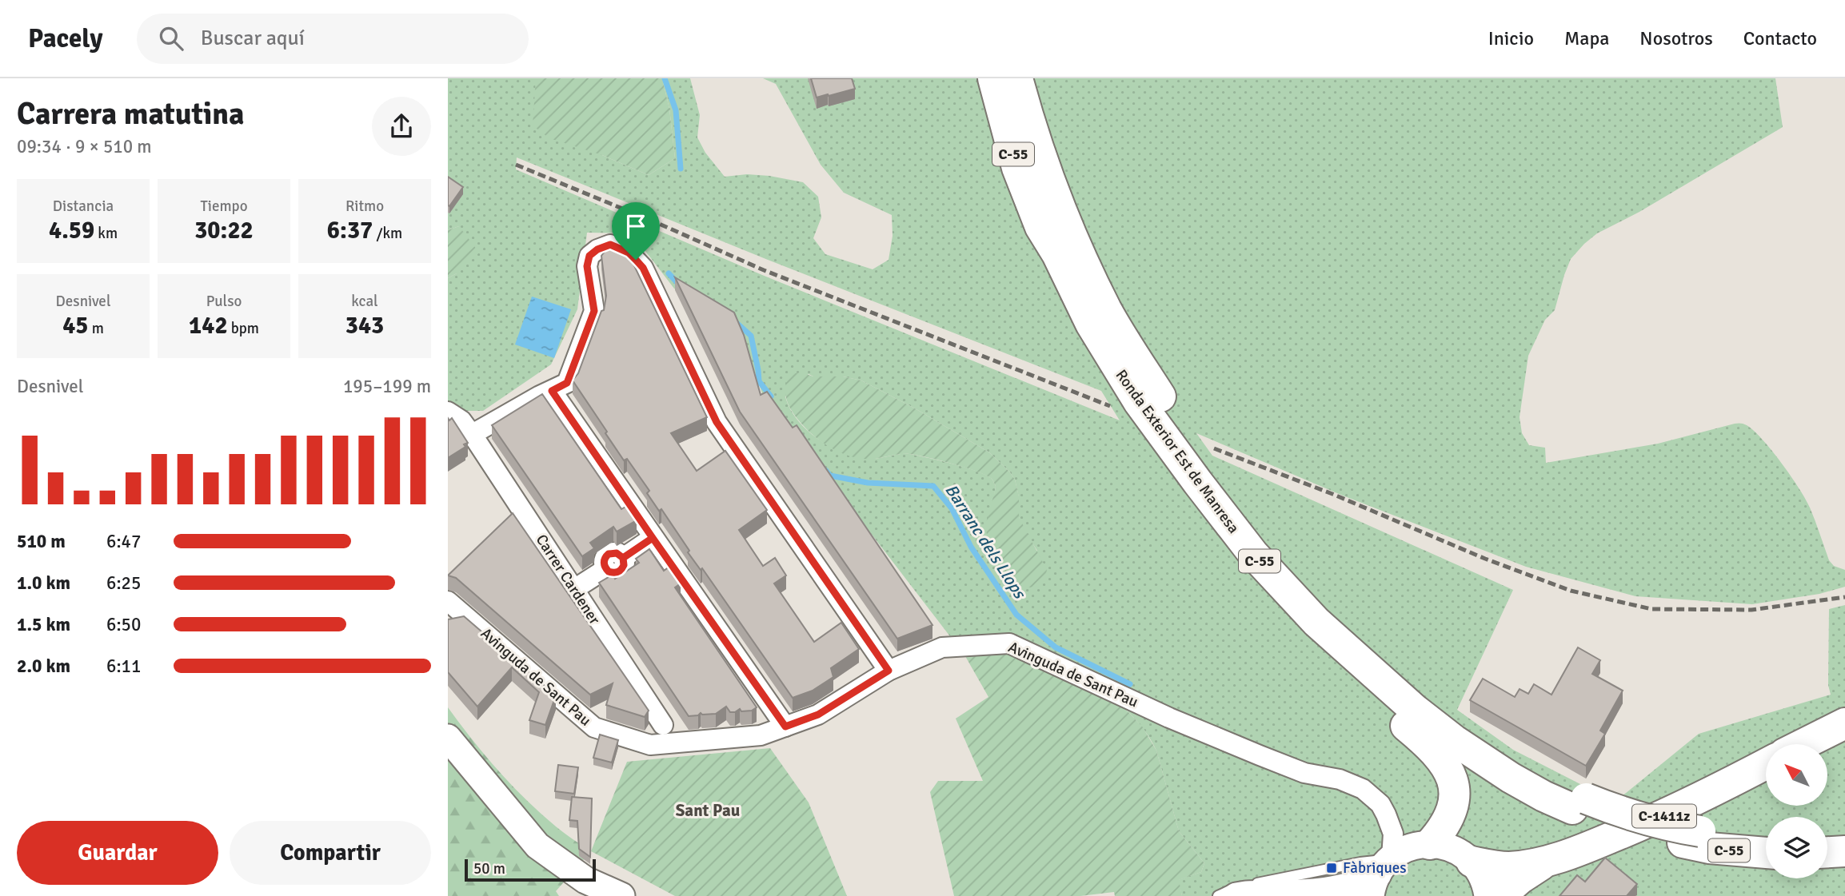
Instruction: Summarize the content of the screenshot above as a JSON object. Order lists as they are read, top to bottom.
{
  "streets": {
    "highway": ["C-55", "Ronda Exterior Est de Manresa", "C-1411z"],
    "street": ["Carrer Cardener", "Avinguda de Sant Pau"]
  },
  "crossings": [
    ["C-55", "Ronda Exterior Est de Manresa"]
  ],
  "districts": ["Sant Pau"],
  "water": ["Barranc dels Llops"],
  "places": {
    "transit": ["Fàbriques"]
  },
  "scale_bar": "50 m",
  "north": "top left",
  "page": {
    "header": "Pacely",
    "search": "Buscar aquí",
    "nav": [
      "Inicio",
      "Mapa",
      "Nosotros",
      "Contacto"
    ],
    "heading": ["Carrera matutina", "09:34 · 9 × 510 m"],
    "stats": [
      ["Distancia", "4.59 km"],
      ["Tiempo", "30:22"],
      ["Ritmo", "6:37 /km"],
      ["Desnivel", "45 m"],
      ["Pulso", "142 bpm"],
      ["kcal", "343"]
    ],
    "chart": ["Desnivel", "195–199 m"],
    "list": [
      {
        "name": "510 m",
        "note": "6:47"
      },
      {
        "name": "1.0 km",
        "note": "6:25"
      },
      {
        "name": "1.5 km",
        "note": "6:50"
      },
      {
        "name": "2.0 km",
        "note": "6:11"
      }
    ],
    "buttons": ["Guardar", "Compartir"],
    "scale": "50 m"
  }
}
